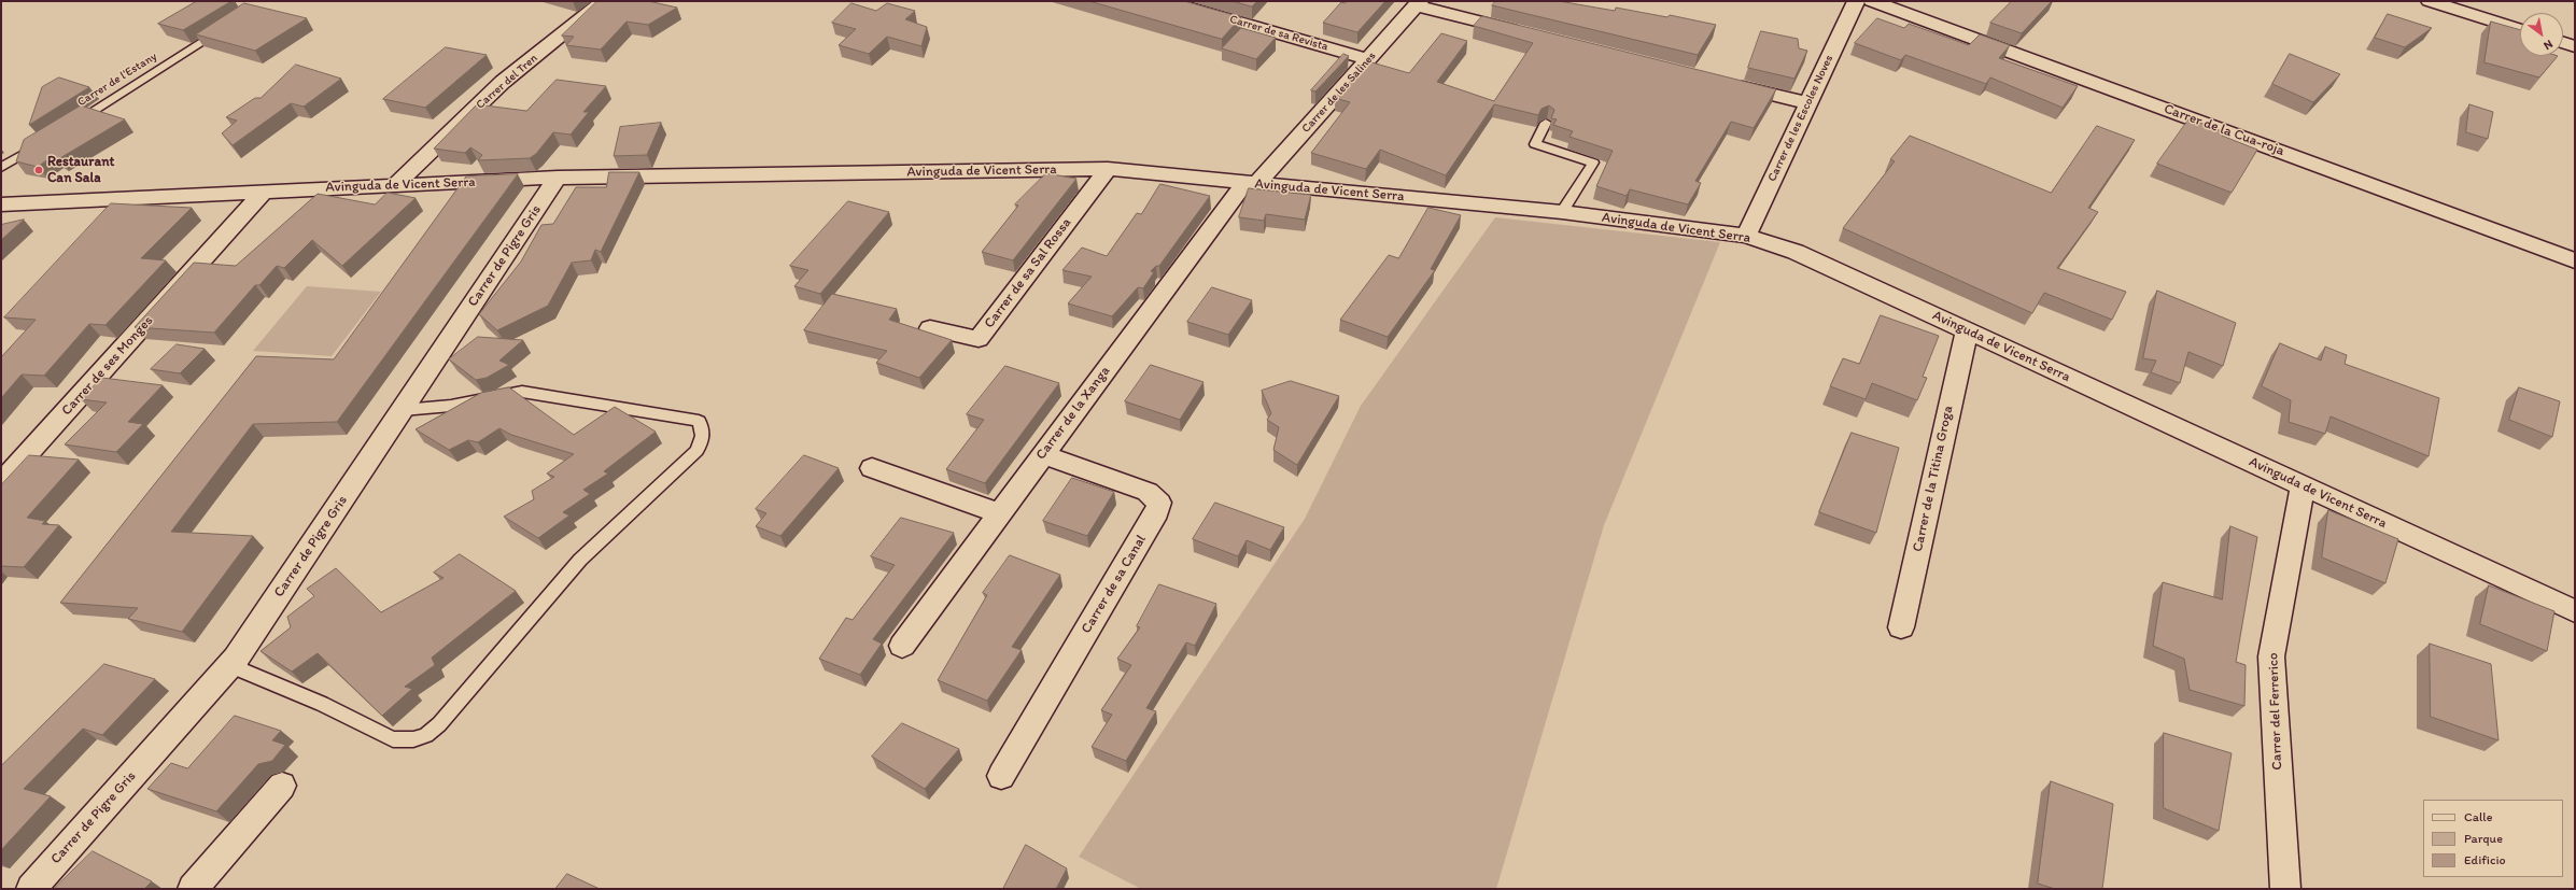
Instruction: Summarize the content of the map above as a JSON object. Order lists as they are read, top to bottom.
{
  "streets": {
    "street": [
      "Carrer de sa Revista",
      "Carrer del Tren",
      "Carrer de les Salines",
      "Carrer de les Escoles Noves",
      "Carrer de la Cua-roja",
      "Avinguda de Vicent Serra",
      "Carrer de Pigre Gris",
      "Carrer de sa Sal Rossa",
      "Carrer de ses Monges",
      "Carrer de la Xanga",
      "Carrer de la Titina Groga",
      "Carrer de sa Canal",
      "Carrer del Ferrerico"
    ],
    "lane": ["Carrer de l'Estany"]
  },
  "crossings": [
    ["Carrer de sa Revista", "Carrer de les Salines"],
    ["Carrer del Tren", "Avinguda de Vicent Serra"],
    ["Carrer de les Salines", "Avinguda de Vicent Serra"],
    ["Carrer de les Salines", "Carrer de la Xanga"],
    ["Carrer de les Escoles Noves", "Avinguda de Vicent Serra"],
    ["Avinguda de Vicent Serra", "Carrer de Pigre Gris"],
    ["Avinguda de Vicent Serra", "Carrer de sa Sal Rossa"],
    ["Avinguda de Vicent Serra", "Carrer de ses Monges"],
    ["Avinguda de Vicent Serra", "Carrer de la Xanga"],
    ["Avinguda de Vicent Serra", "Carrer de la Titina Groga"],
    ["Avinguda de Vicent Serra", "Carrer del Ferrerico"],
    ["Carrer de la Xanga", "Carrer de sa Canal"]
  ],
  "places": ["Restaurant Can Sala"],
  "legend": ["Calle", "Parque", "Edificio"],
  "north": "bottom right"
}
